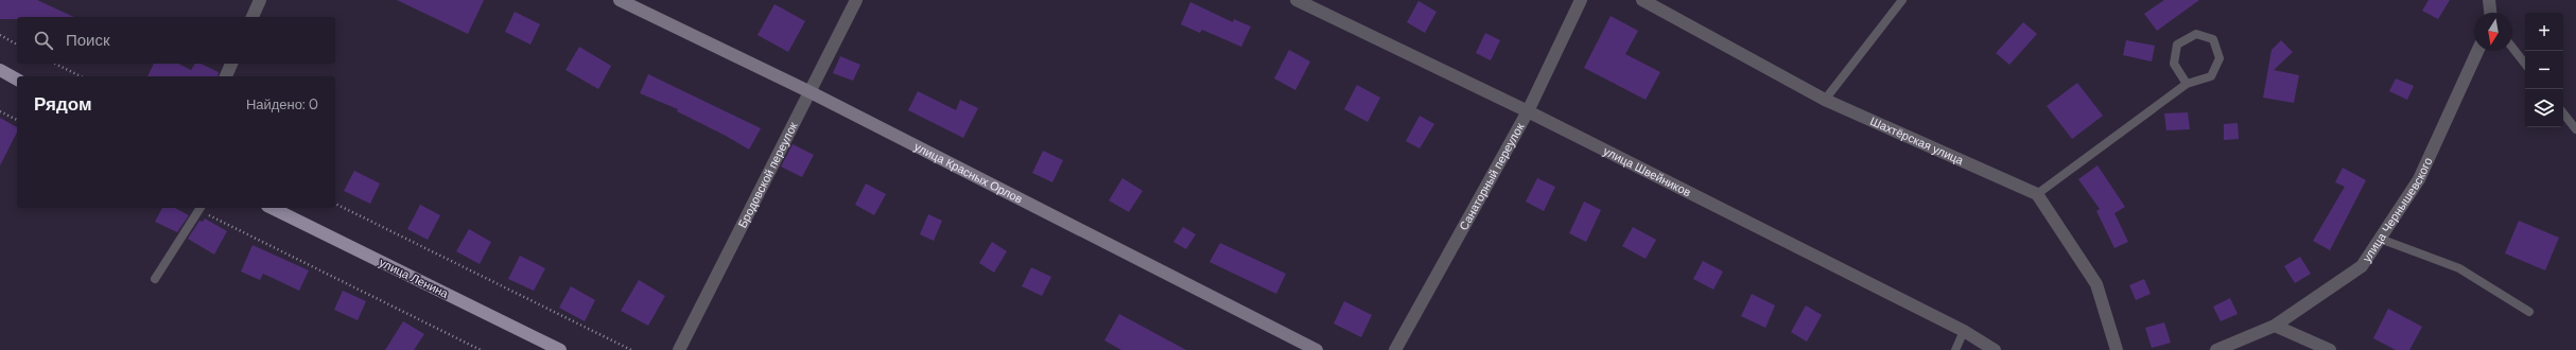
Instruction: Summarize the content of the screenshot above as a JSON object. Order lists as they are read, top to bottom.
{
  "streets": {
    "main road": ["улица Ленина"],
    "street": [
      "Шахтёрская улица",
      "улица Швейников",
      "улица Красных Орлов",
      "Бродовской переулок",
      "Санаторный переулок",
      "улица Чернышевского"
    ]
  },
  "crossings": [
    ["улица Швейников", "Санаторный переулок"],
    ["улица Красных Орлов", "Бродовской переулок"]
  ],
  "north": "bottom",
  "page": {
    "map_buttons": ["+", "−"],
    "search": "Поиск",
    "heading": ["Рядом", "Найдено: 0"]
  }
}
